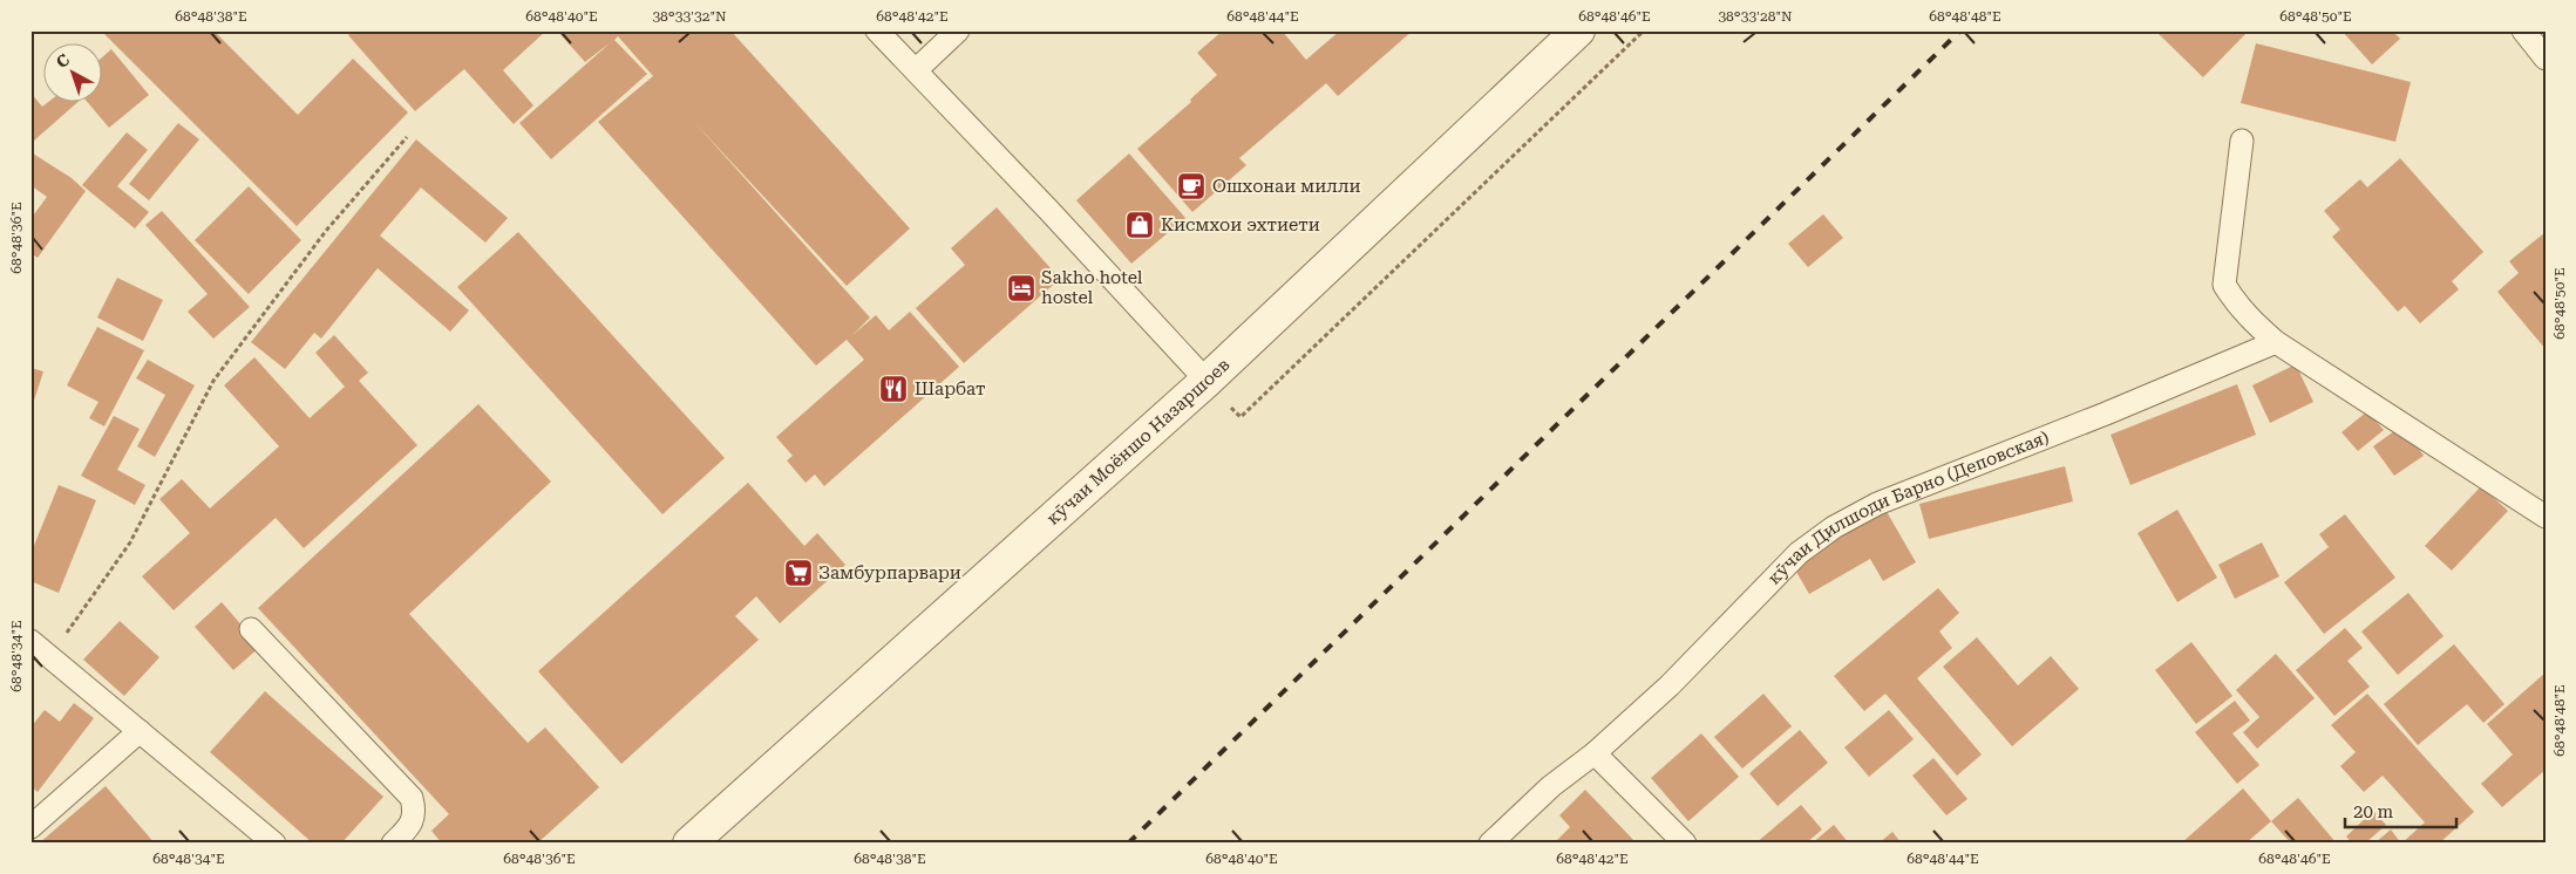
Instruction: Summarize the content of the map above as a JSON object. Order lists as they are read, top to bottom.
{
  "streets": {
    "street": ["кӯчаи Моёншо Назаршоев"],
    "lane": ["кӯчаи Дилшоди Барно (Деповская)"]
  },
  "places": {
    "cafe": ["Ошхонаи милли"],
    "shop": ["Кисмхои эхтиети"],
    "hotel": ["Sakho hotel hostel"],
    "restaurant": ["Шарбат"],
    "supermarket": ["Замбурпарвари"]
  },
  "scale_bar": "20 m",
  "north": "top left",
  "coordinates": [
    "68°48'38\"E",
    "68°48'40\"E",
    "38°33'32\"N",
    "68°48'42\"E",
    "68°48'44\"E",
    "68°48'46\"E",
    "38°33'28\"N",
    "68°48'48\"E",
    "68°48'50\"E",
    "68°48'36\"E",
    "68°48'34\"E"
  ]
}
